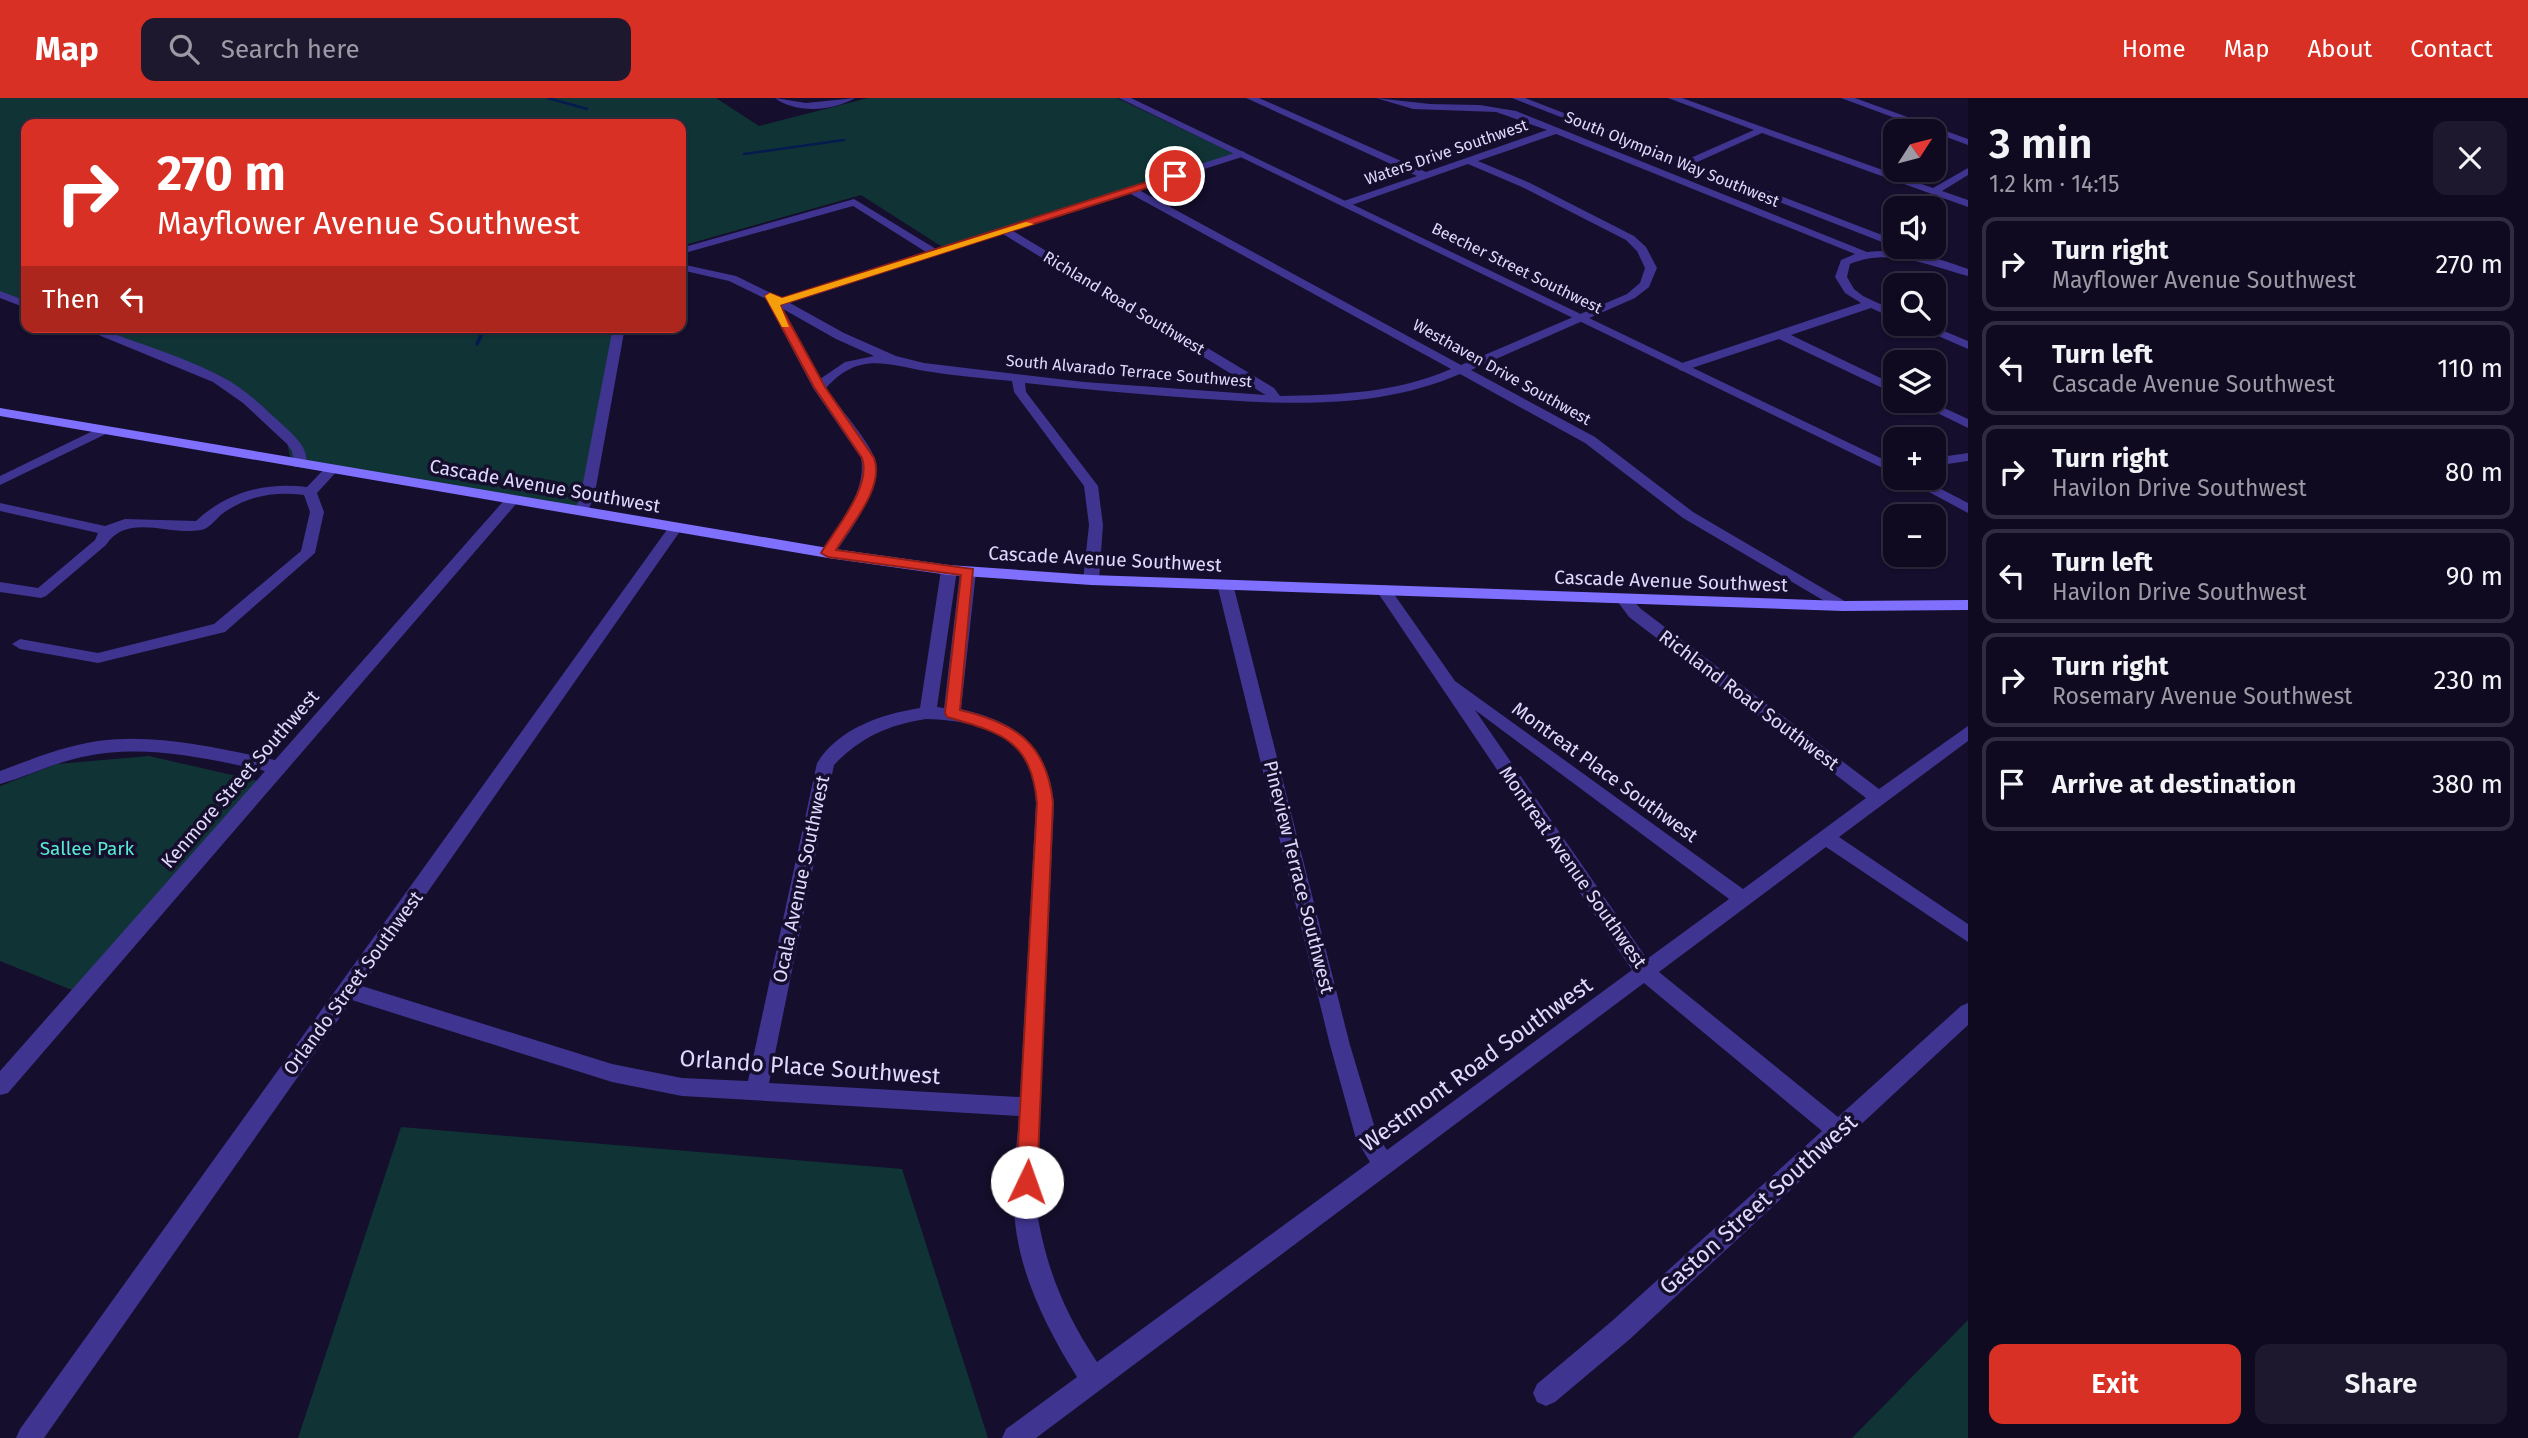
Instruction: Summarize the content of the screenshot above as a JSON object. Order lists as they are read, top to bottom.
{
  "streets": {
    "main road": ["Cascade Avenue Southwest"],
    "street": [
      "Waters Drive Southwest",
      "South Olympian Way Southwest",
      "Beecher Street Southwest",
      "Richland Road Southwest",
      "South Alvarado Terrace Southwest",
      "Westhaven Drive Southwest",
      "Montreat Place Southwest",
      "Kenmore Street Southwest",
      "Montreat Avenue Southwest",
      "Pineview Terrace Southwest",
      "Ocala Avenue Southwest",
      "Orlando Street Southwest",
      "Westmont Road Southwest",
      "Orlando Place Southwest",
      "Gaston Street Southwest"
    ]
  },
  "crossings": [
    ["Waters Drive Southwest", "South Olympian Way Southwest"],
    ["Waters Drive Southwest", "Beecher Street Southwest"],
    ["Waters Drive Southwest", "South Alvarado Terrace Southwest"],
    ["Beecher Street Southwest", "South Alvarado Terrace Southwest"],
    ["Richland Road Southwest", "South Alvarado Terrace Southwest"],
    ["Richland Road Southwest", "Cascade Avenue Southwest"],
    ["Richland Road Southwest", "Westmont Road Southwest"],
    ["South Alvarado Terrace Southwest", "Westhaven Drive Southwest"],
    ["Westhaven Drive Southwest", "Cascade Avenue Southwest"],
    ["Cascade Avenue Southwest", "Kenmore Street Southwest"],
    ["Cascade Avenue Southwest", "Montreat Avenue Southwest"],
    ["Cascade Avenue Southwest", "Pineview Terrace Southwest"],
    ["Cascade Avenue Southwest", "Orlando Street Southwest"],
    ["Montreat Place Southwest", "Montreat Avenue Southwest"],
    ["Montreat Place Southwest", "Westmont Road Southwest"],
    ["Montreat Avenue Southwest", "Westmont Road Southwest"],
    ["Montreat Avenue Southwest", "Gaston Street Southwest"],
    ["Pineview Terrace Southwest", "Westmont Road Southwest"],
    ["Ocala Avenue Southwest", "Westmont Road Southwest"],
    ["Ocala Avenue Southwest", "Orlando Place Southwest"],
    ["Orlando Street Southwest", "Orlando Place Southwest"]
  ],
  "parks": ["Sallee Park"],
  "north": "top right",
  "page": {
    "header": "Map",
    "search": "Search here",
    "nav": [
      "Home",
      "Map",
      "About",
      "Contact"
    ],
    "heading": ["3 min", "1.2 km · 14:15"],
    "map_buttons": ["+", "−"],
    "turn": ["270 m", "Mayflower Avenue Southwest"],
    "list": [
      {
        "name": "Turn right",
        "note": "Mayflower Avenue Southwest",
        "value": "270 m"
      },
      {
        "name": "Turn left",
        "note": "Cascade Avenue Southwest",
        "value": "110 m"
      },
      {
        "name": "Turn right",
        "note": "Havilon Drive Southwest",
        "value": "80 m"
      },
      {
        "name": "Turn left",
        "note": "Havilon Drive Southwest",
        "value": "90 m"
      },
      {
        "name": "Turn right",
        "note": "Rosemary Avenue Southwest",
        "value": "230 m"
      },
      {
        "name": "Arrive at destination",
        "value": "380 m"
      }
    ],
    "then": "Then",
    "buttons": ["Exit", "Share"]
  }
}
